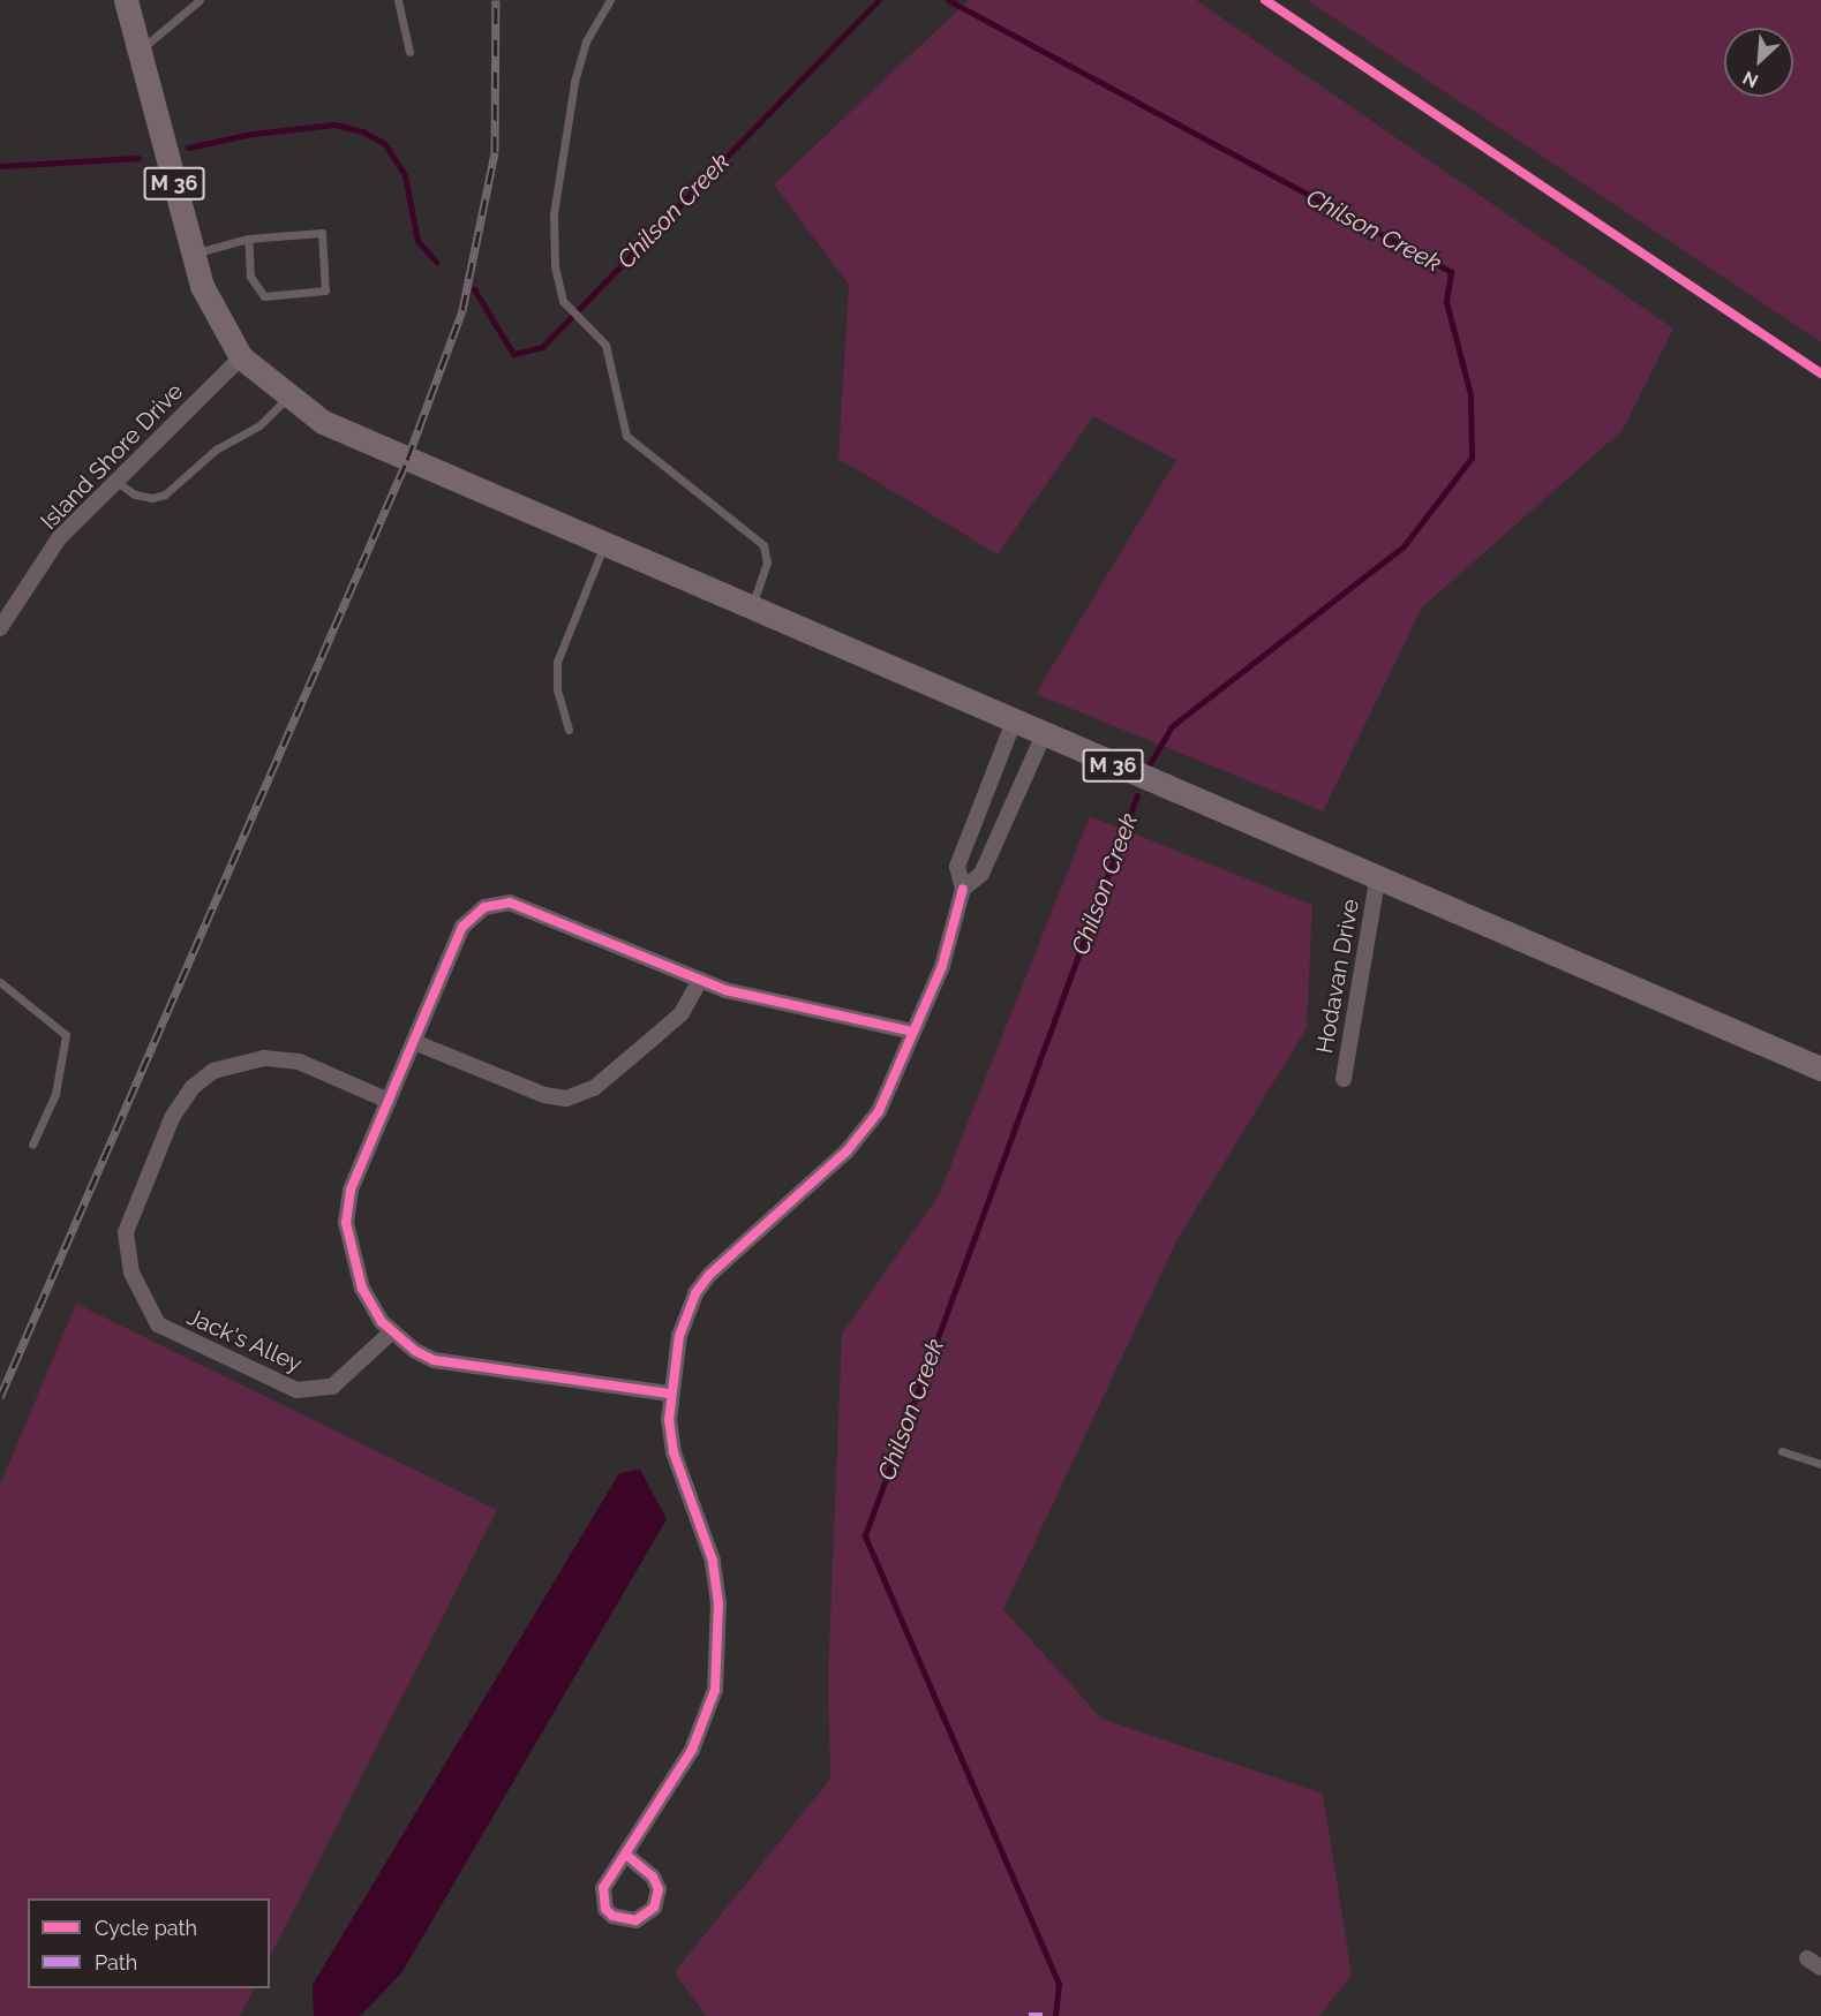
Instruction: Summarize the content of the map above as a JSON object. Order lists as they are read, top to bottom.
{
  "streets": {
    "main road": ["M 36"],
    "street": ["Island Shore Drive", "Hodavan Drive", "Jack's Alley"]
  },
  "crossings": [
    ["M 36", "Island Shore Drive"],
    ["M 36", "Hodavan Drive"]
  ],
  "water": ["Chilson Creek"],
  "legend": ["Cycle path", "Path"],
  "north": "bottom left"
}
